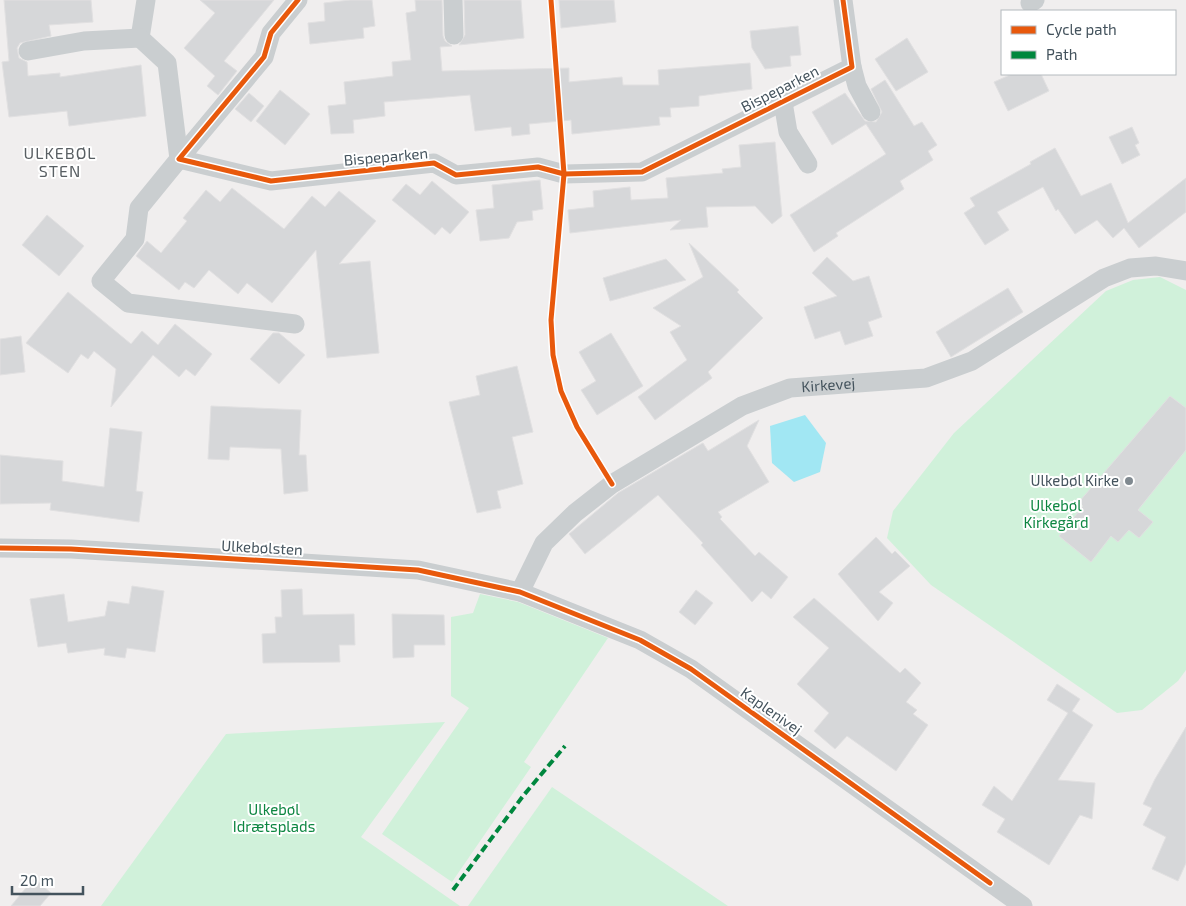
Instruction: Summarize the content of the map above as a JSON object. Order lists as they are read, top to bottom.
{
  "streets": {
    "street": [
      "Bispeparken",
      "Kirkevej",
      "Ulkebølsten",
      "Kaplenivej"
    ]
  },
  "crossings": [
    ["Kirkevej", "Ulkebølsten"],
    ["Kirkevej", "Kaplenivej"],
    ["Ulkebølsten", "Kaplenivej"]
  ],
  "districts": ["ULKEBØL STEN"],
  "parks": ["Ulkebøl Kirkegård", "Ulkebøl Idrætsplads"],
  "places": ["Ulkebøl Kirke"],
  "legend": ["Cycle path", "Path"],
  "scale_bar": "20 m"
}
